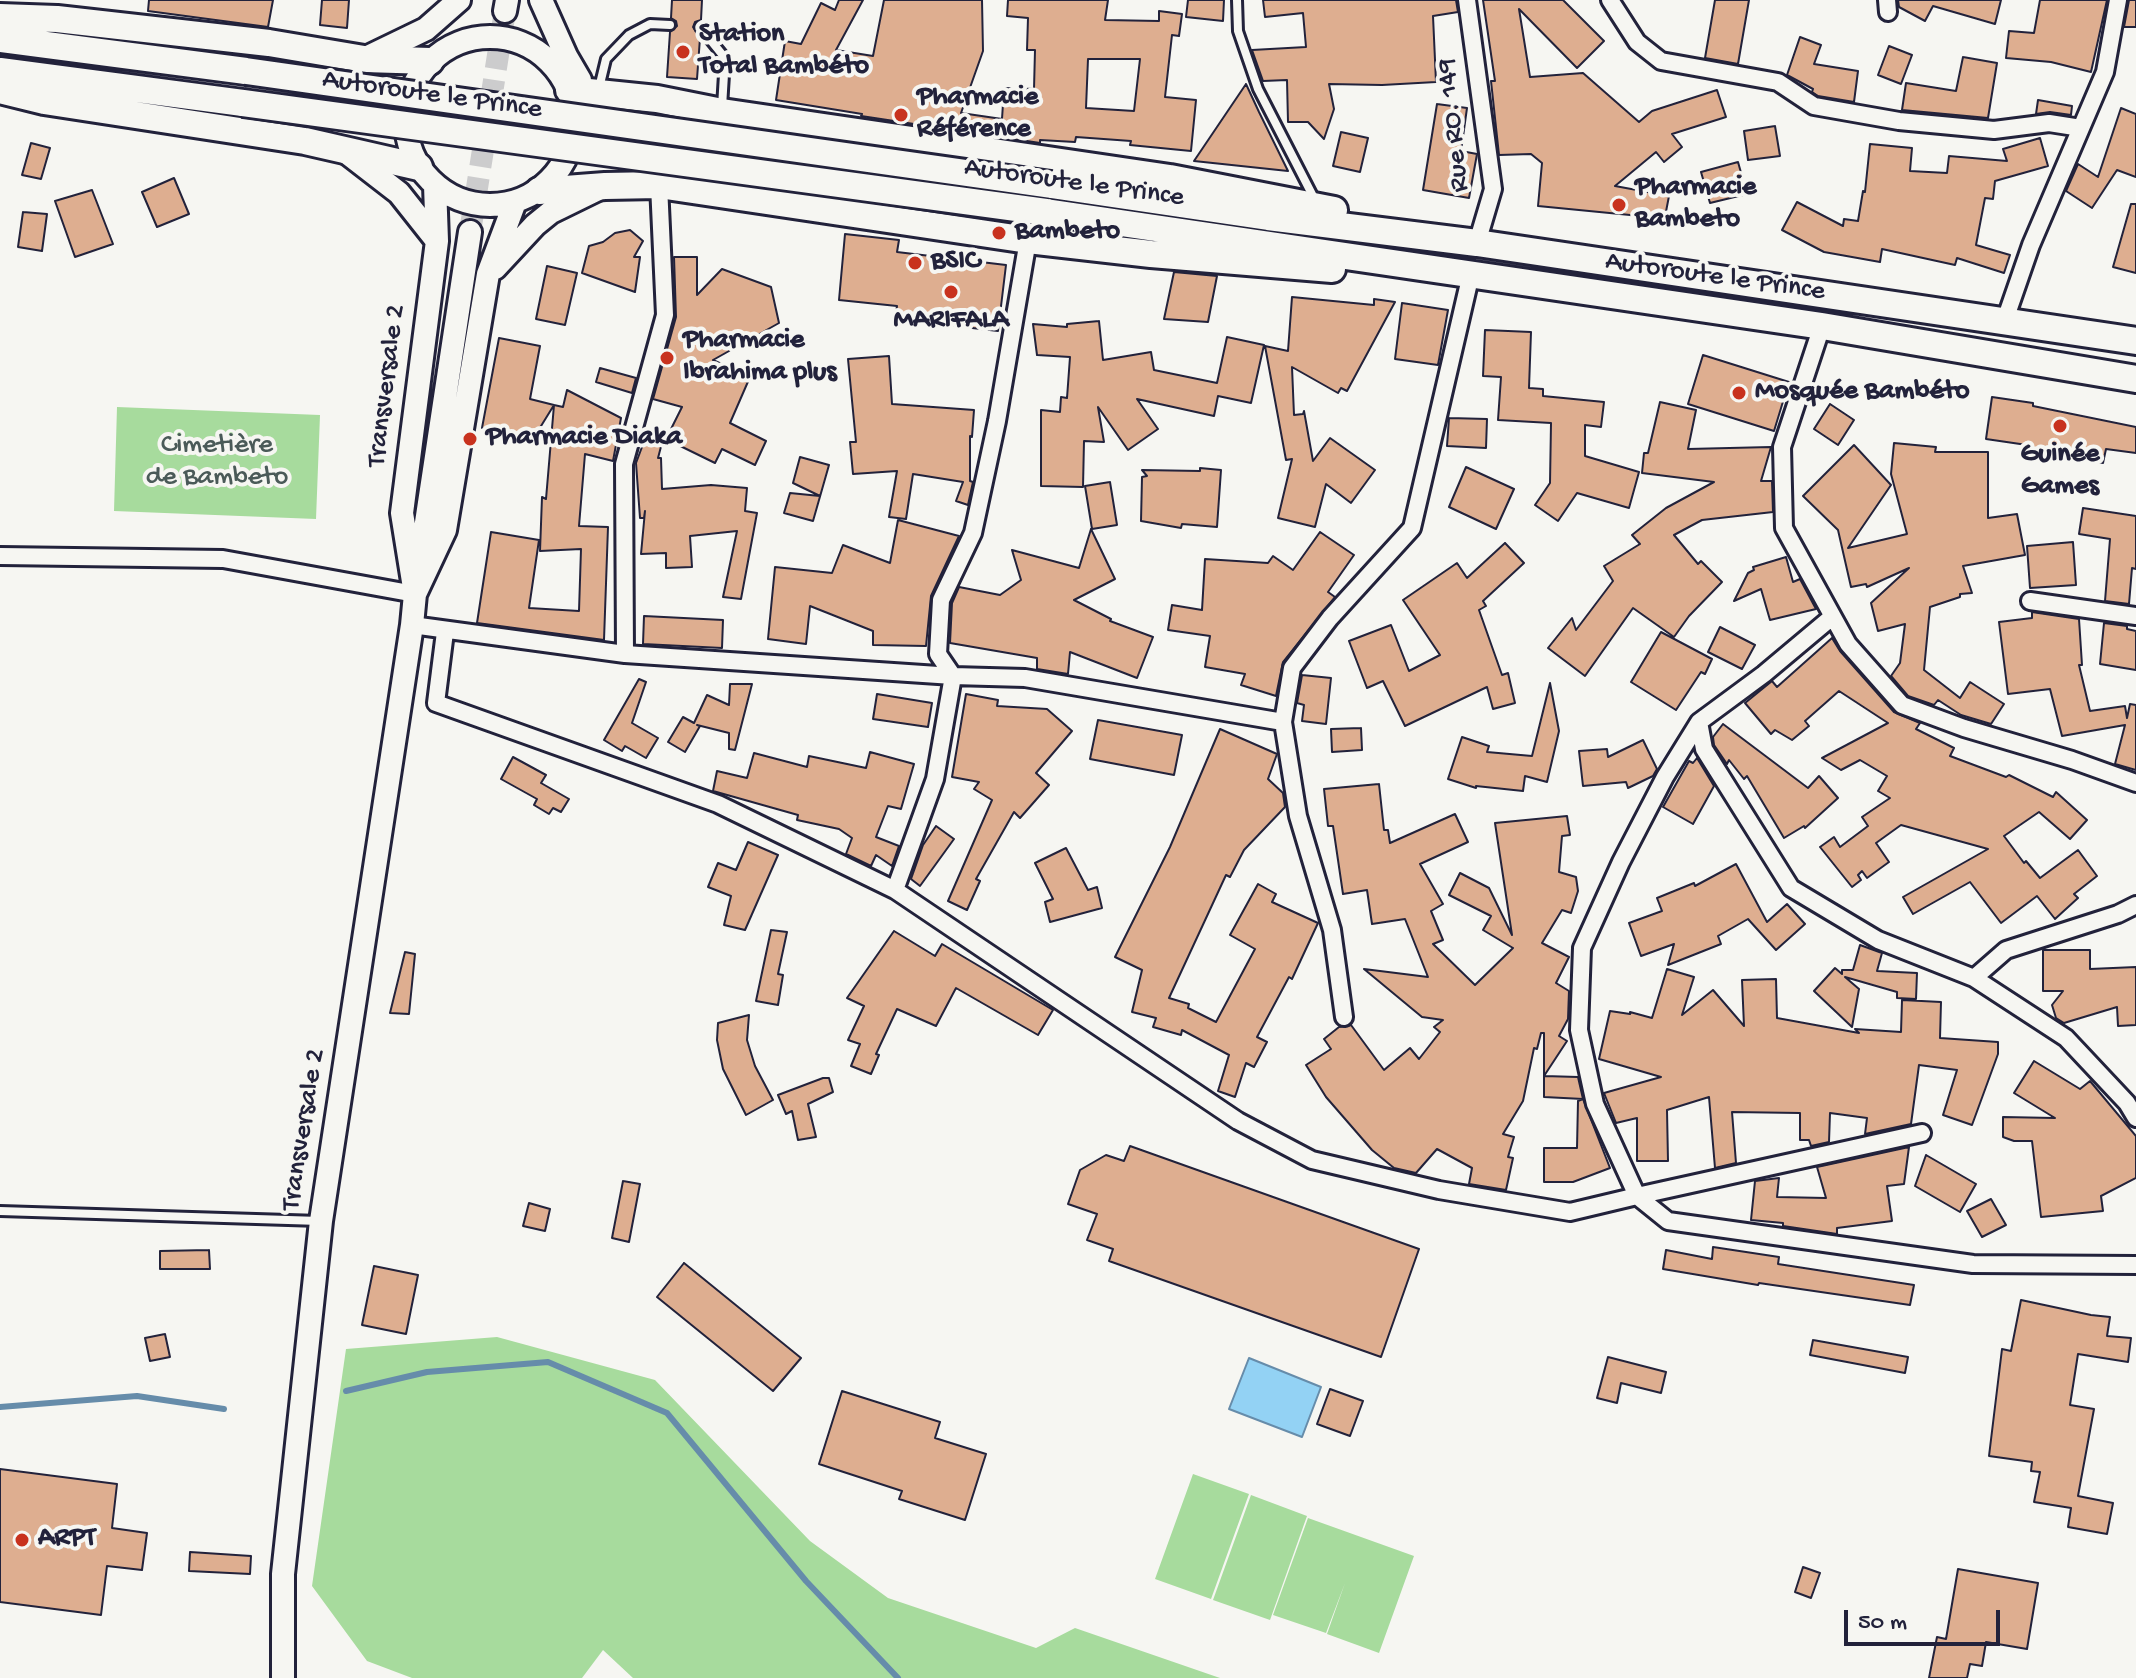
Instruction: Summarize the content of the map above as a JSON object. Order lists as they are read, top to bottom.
{
  "streets": {
    "main road": ["Autoroute le Prince", "Transversale 2"],
    "street": ["Rue RO. 149"]
  },
  "crossings": [
    ["Autoroute le Prince", "Rue RO. 149"]
  ],
  "parks": ["Cimetière de Bambeto"],
  "places": [
    "Station Total Bambéto",
    "Pharmacie Référence",
    "Pharmacie Bambeto",
    "Bambeto",
    "BSIC",
    "MARIFALA",
    "Pharmacie Ibrahima plus",
    "Mosquée Bambéto",
    "Guinée Games",
    "Pharmacie Diaka",
    "ARPT"
  ],
  "scale_bar": "50 m"
}
